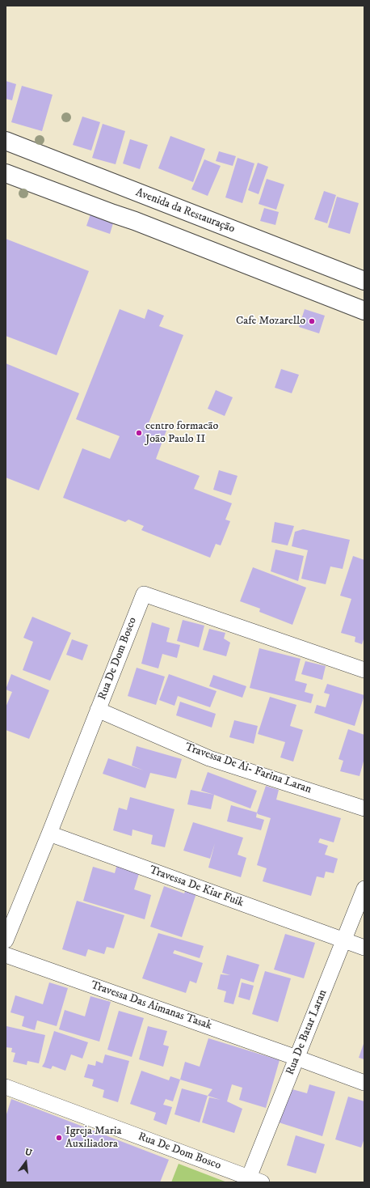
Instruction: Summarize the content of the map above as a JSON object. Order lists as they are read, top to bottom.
{
  "streets": {
    "main road": ["Avenida da Restauração"],
    "street": [
      "Rua De Dom Bosco",
      "Travessa De Ai- Farina Laran",
      "Travessa De Kiar Fuik",
      "Travessa Das Aimanas Tasak",
      "Rua De Batar Laran"
    ]
  },
  "crossings": [
    ["Rua De Dom Bosco", "Travessa De Ai- Farina Laran"],
    ["Rua De Dom Bosco", "Travessa De Kiar Fuik"],
    ["Rua De Dom Bosco", "Rua De Batar Laran"],
    ["Travessa De Kiar Fuik", "Rua De Batar Laran"],
    ["Travessa Das Aimanas Tasak", "Rua De Batar Laran"]
  ],
  "places": ["Cafe Mozarello", "centro formacão João Paulo II", "Igreja Maria Auxiliadora"],
  "north": "top"
}
